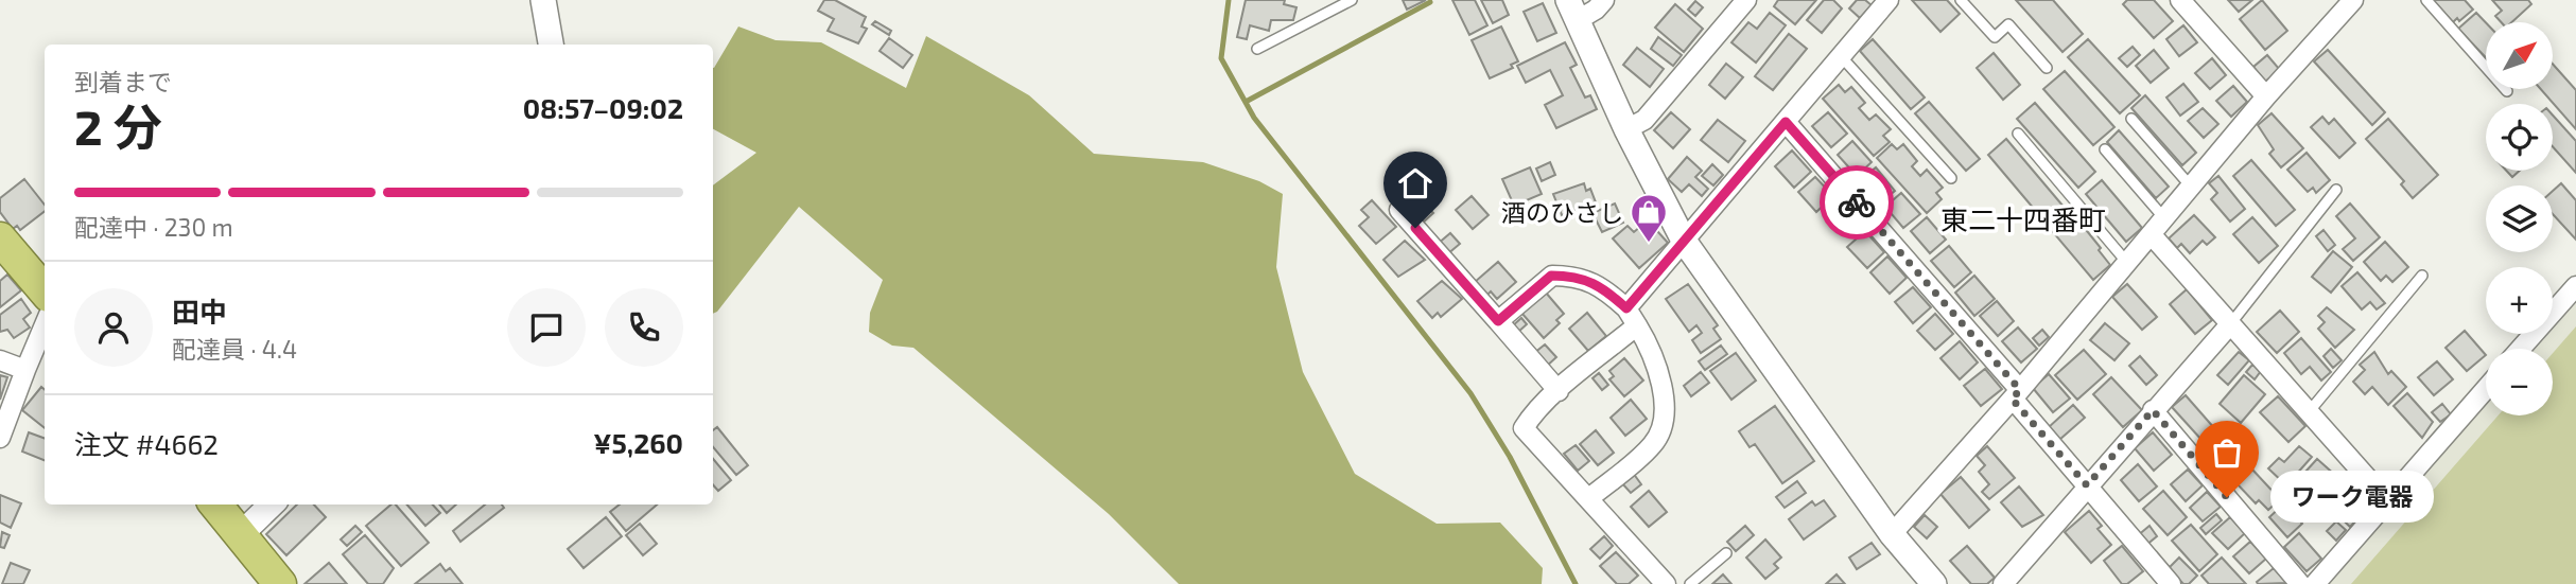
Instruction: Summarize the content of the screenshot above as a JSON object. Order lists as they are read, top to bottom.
{
  "districts": ["東二十四番町"],
  "places": {
    "shop": ["酒のひさし"],
    "other": ["ワーク電器"]
  },
  "north": "top right",
  "page": {
    "map_buttons": ["+", "−"],
    "heading": ["2 分", "到着まで", "08:57–09:02"],
    "panel": [
      "田中",
      "配達員 · 4.4",
      "注文 #4662",
      "¥5,260"
    ],
    "bar": "配達中 · 230 m",
    "bubble": "ワーク電器"
  }
}
